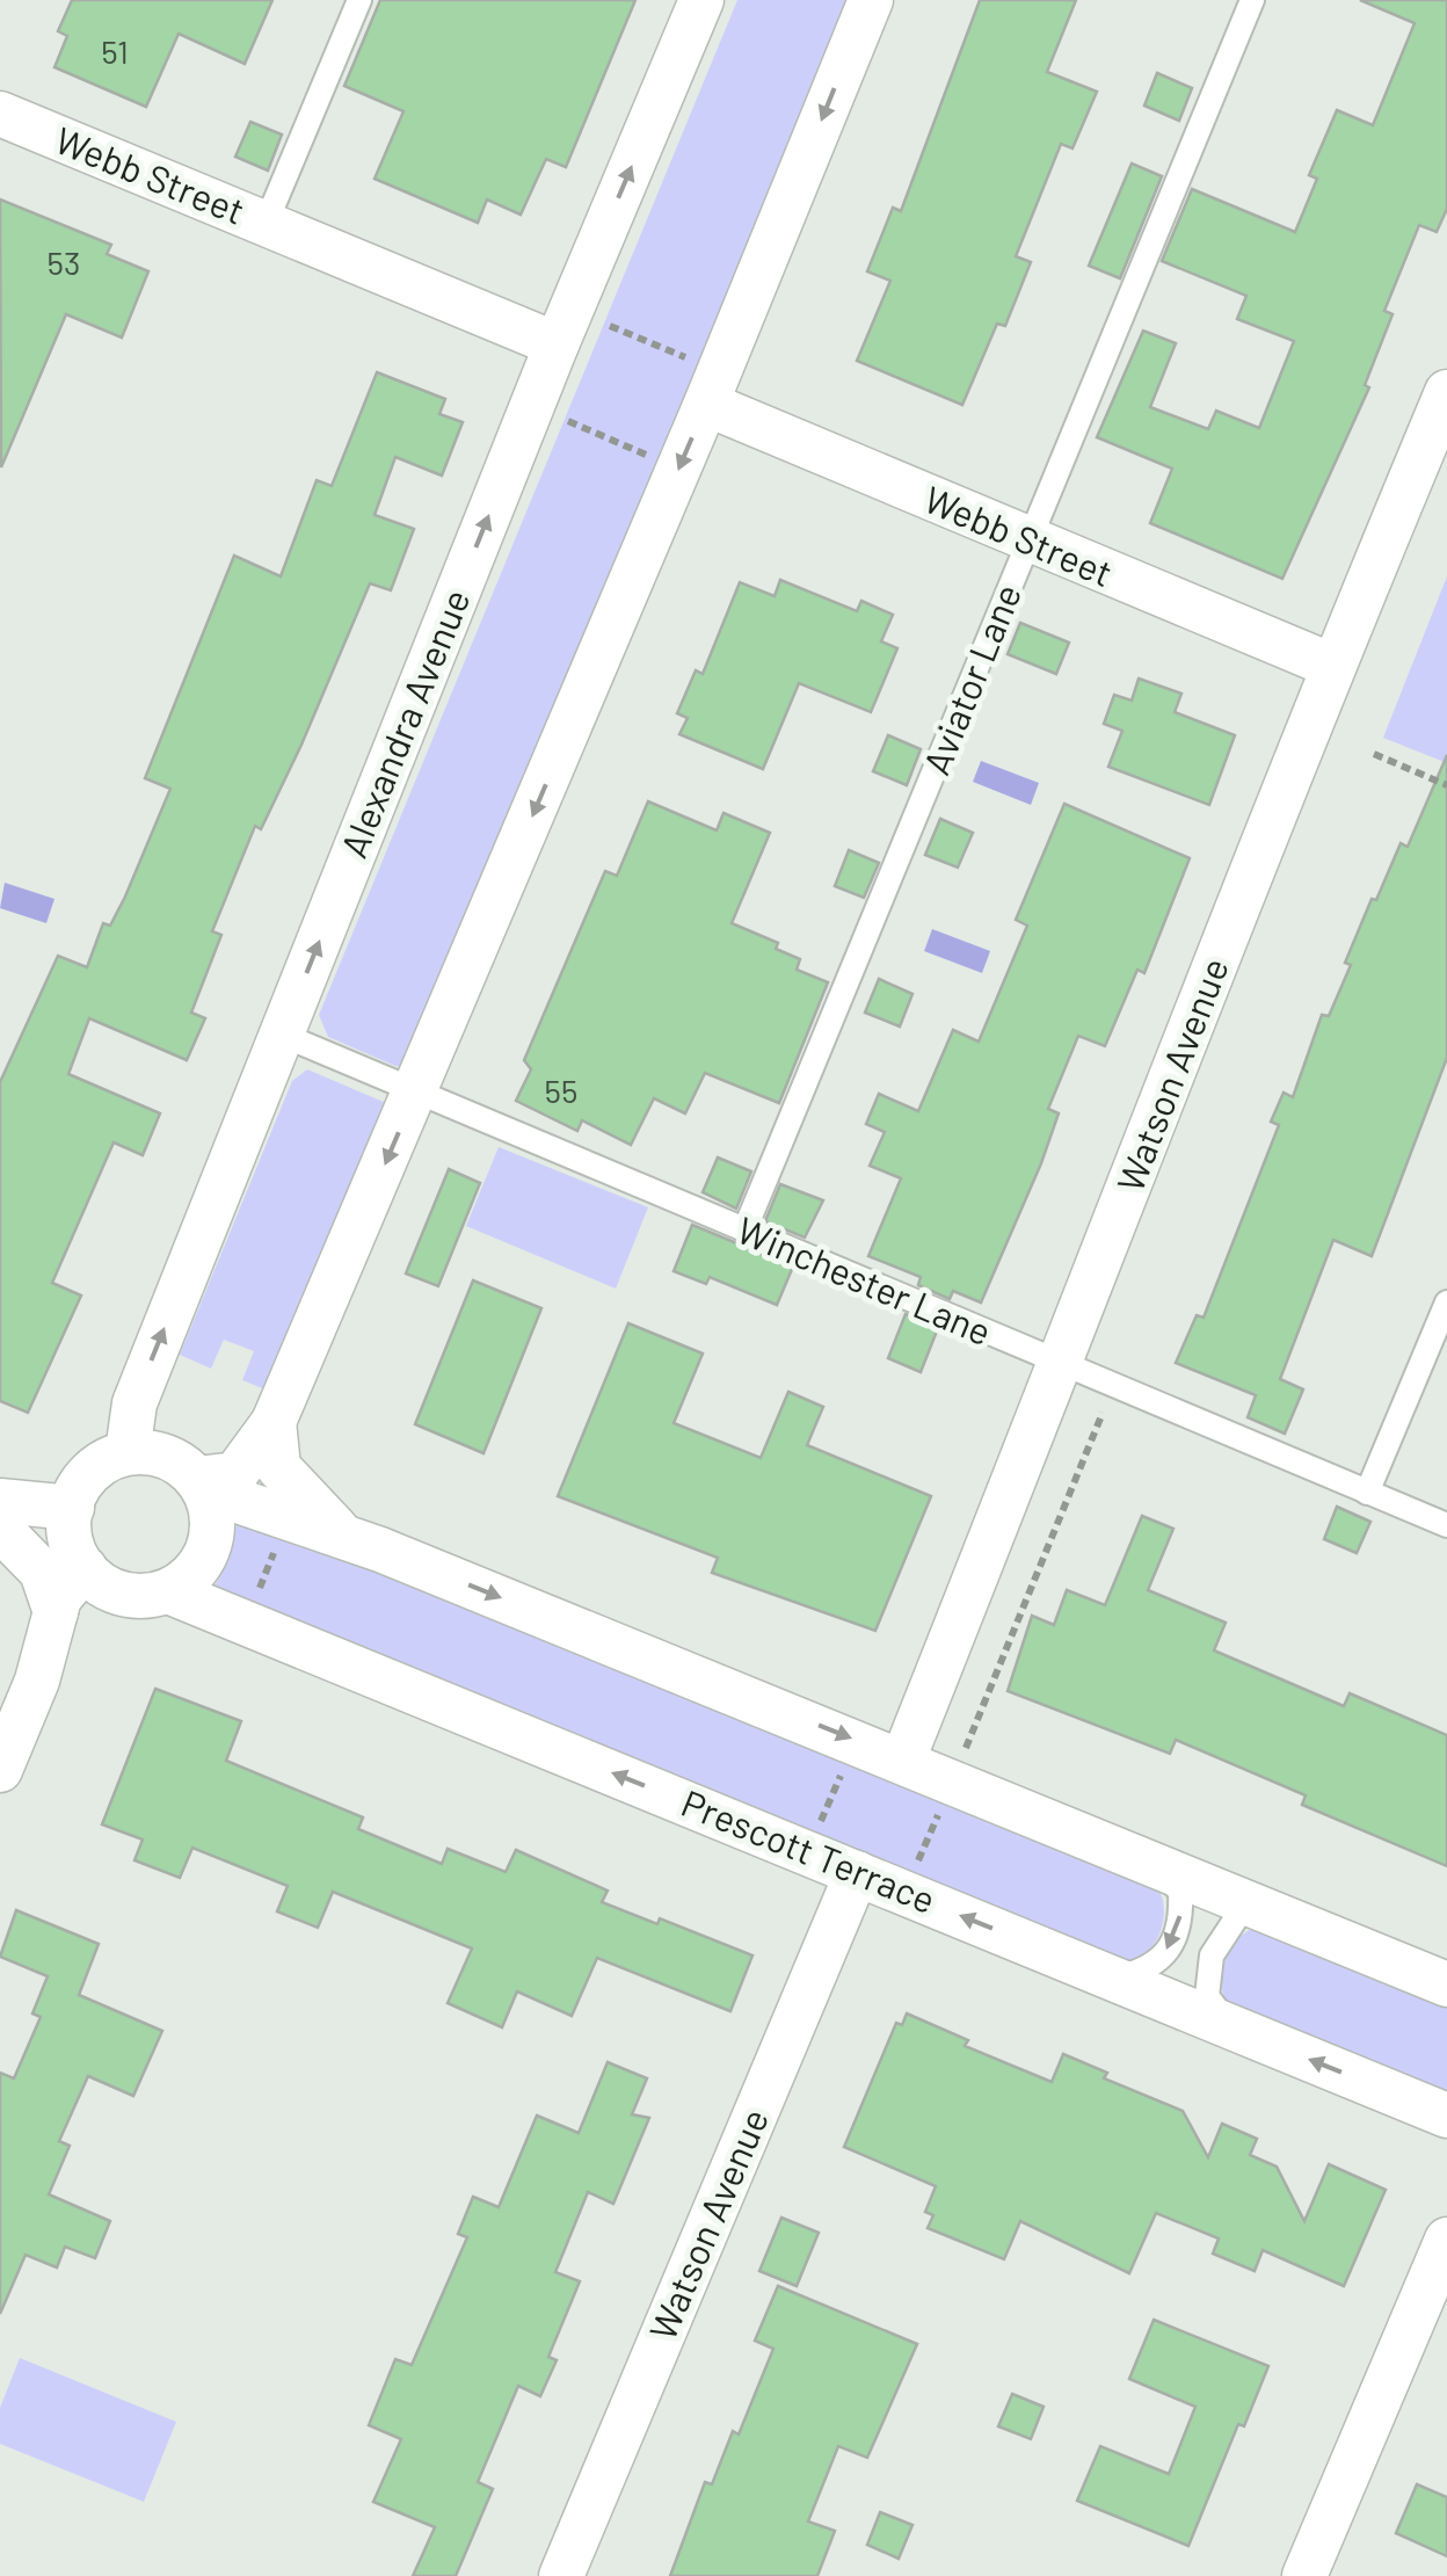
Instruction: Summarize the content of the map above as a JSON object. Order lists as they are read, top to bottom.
{
  "streets": {
    "street": [
      "Webb Street",
      "Alexandra Avenue",
      "Watson Avenue",
      "Prescott Terrace"
    ],
    "lane": ["Aviator Lane", "Winchester Lane"]
  },
  "crossings": [
    ["Webb Street", "Aviator Lane"],
    ["Webb Street", "Alexandra Avenue"],
    ["Webb Street", "Watson Avenue"],
    ["Aviator Lane", "Winchester Lane"],
    ["Alexandra Avenue", "Winchester Lane"],
    ["Alexandra Avenue", "Prescott Terrace"],
    ["Watson Avenue", "Winchester Lane"],
    ["Watson Avenue", "Prescott Terrace"]
  ],
  "house_numbers": ["51", "53", "55"]
}
